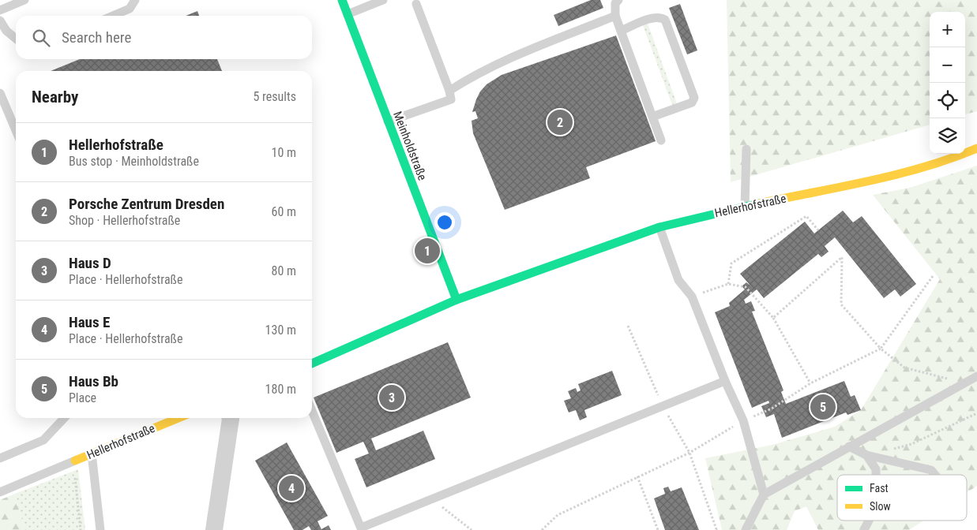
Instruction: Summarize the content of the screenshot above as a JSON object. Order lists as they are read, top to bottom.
{
  "streets": {
    "street": ["Meinholdstraße", "Hellerhofstraße"]
  },
  "crossings": [
    ["Meinholdstraße", "Hellerhofstraße"]
  ],
  "legend": ["Fast", "Slow"],
  "page": {
    "map_buttons": ["+", "−"],
    "search": "Search here",
    "heading": ["Nearby", "5 results"],
    "pins": [
      "2",
      "1",
      "3",
      "5",
      "4"
    ],
    "list": [
      {
        "mark": "1",
        "name": "Hellerhofstraße",
        "note": "Bus stop · Meinholdstraße",
        "value": "10 m"
      },
      {
        "mark": "2",
        "name": "Porsche Zentrum Dresden",
        "note": "Shop · Hellerhofstraße",
        "value": "60 m"
      },
      {
        "mark": "3",
        "name": "Haus D",
        "note": "Place · Hellerhofstraße",
        "value": "80 m"
      },
      {
        "mark": "4",
        "name": "Haus E",
        "note": "Place · Hellerhofstraße",
        "value": "130 m"
      },
      {
        "mark": "5",
        "name": "Haus Bb",
        "note": "Place",
        "value": "180 m"
      }
    ]
  }
}
